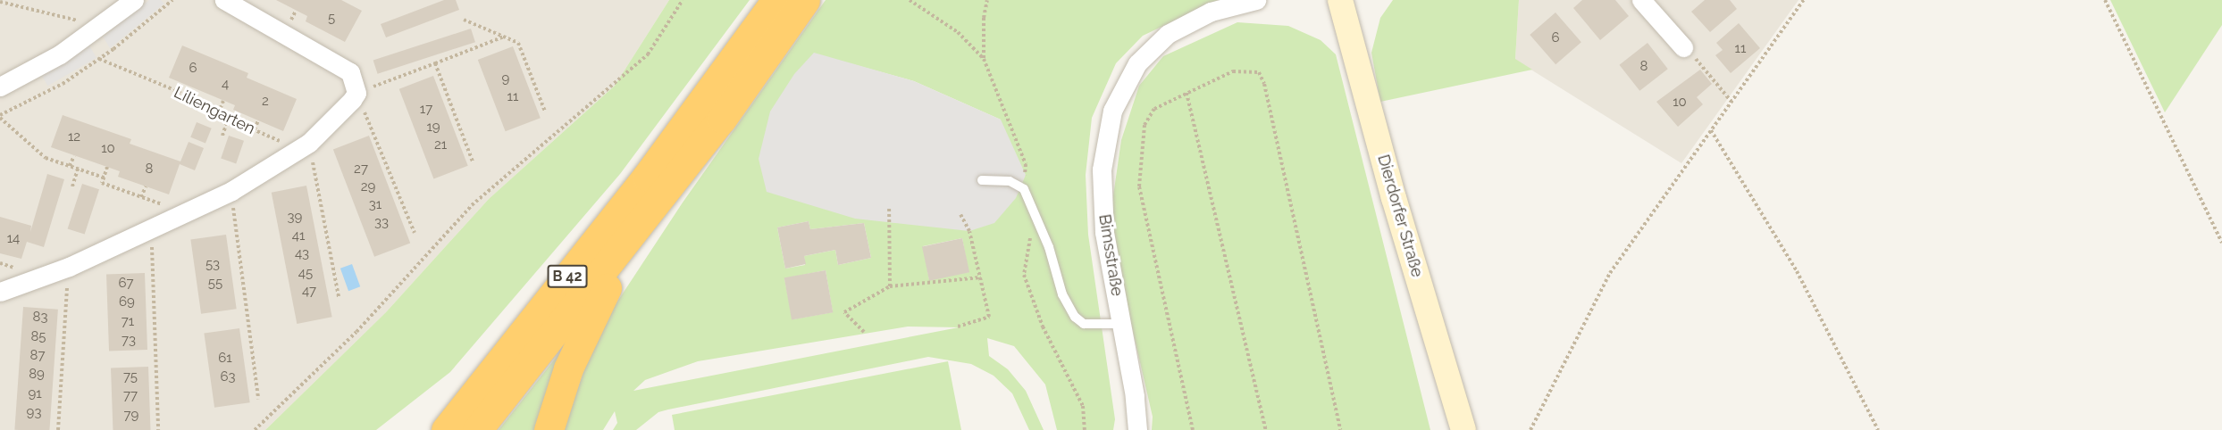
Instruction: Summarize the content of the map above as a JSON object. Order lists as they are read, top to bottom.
{
  "streets": {
    "highway": ["B 42"],
    "main road": ["Dierdorfer Straße"],
    "street": ["Bimsstraße"],
    "path": ["Liliengarten"]
  },
  "house_numbers": [
    "5",
    "6",
    "11",
    "8",
    "6",
    "9",
    "4",
    "11",
    "2",
    "10",
    "17",
    "19",
    "12",
    "21",
    "10",
    "8",
    "27",
    "29",
    "31",
    "39",
    "33",
    "41",
    "14",
    "43",
    "53",
    "45",
    "67",
    "55",
    "47",
    "69",
    "83",
    "71",
    "85",
    "73",
    "87",
    "61",
    "89",
    "75",
    "63",
    "91",
    "77",
    "93",
    "79"
  ]
}
